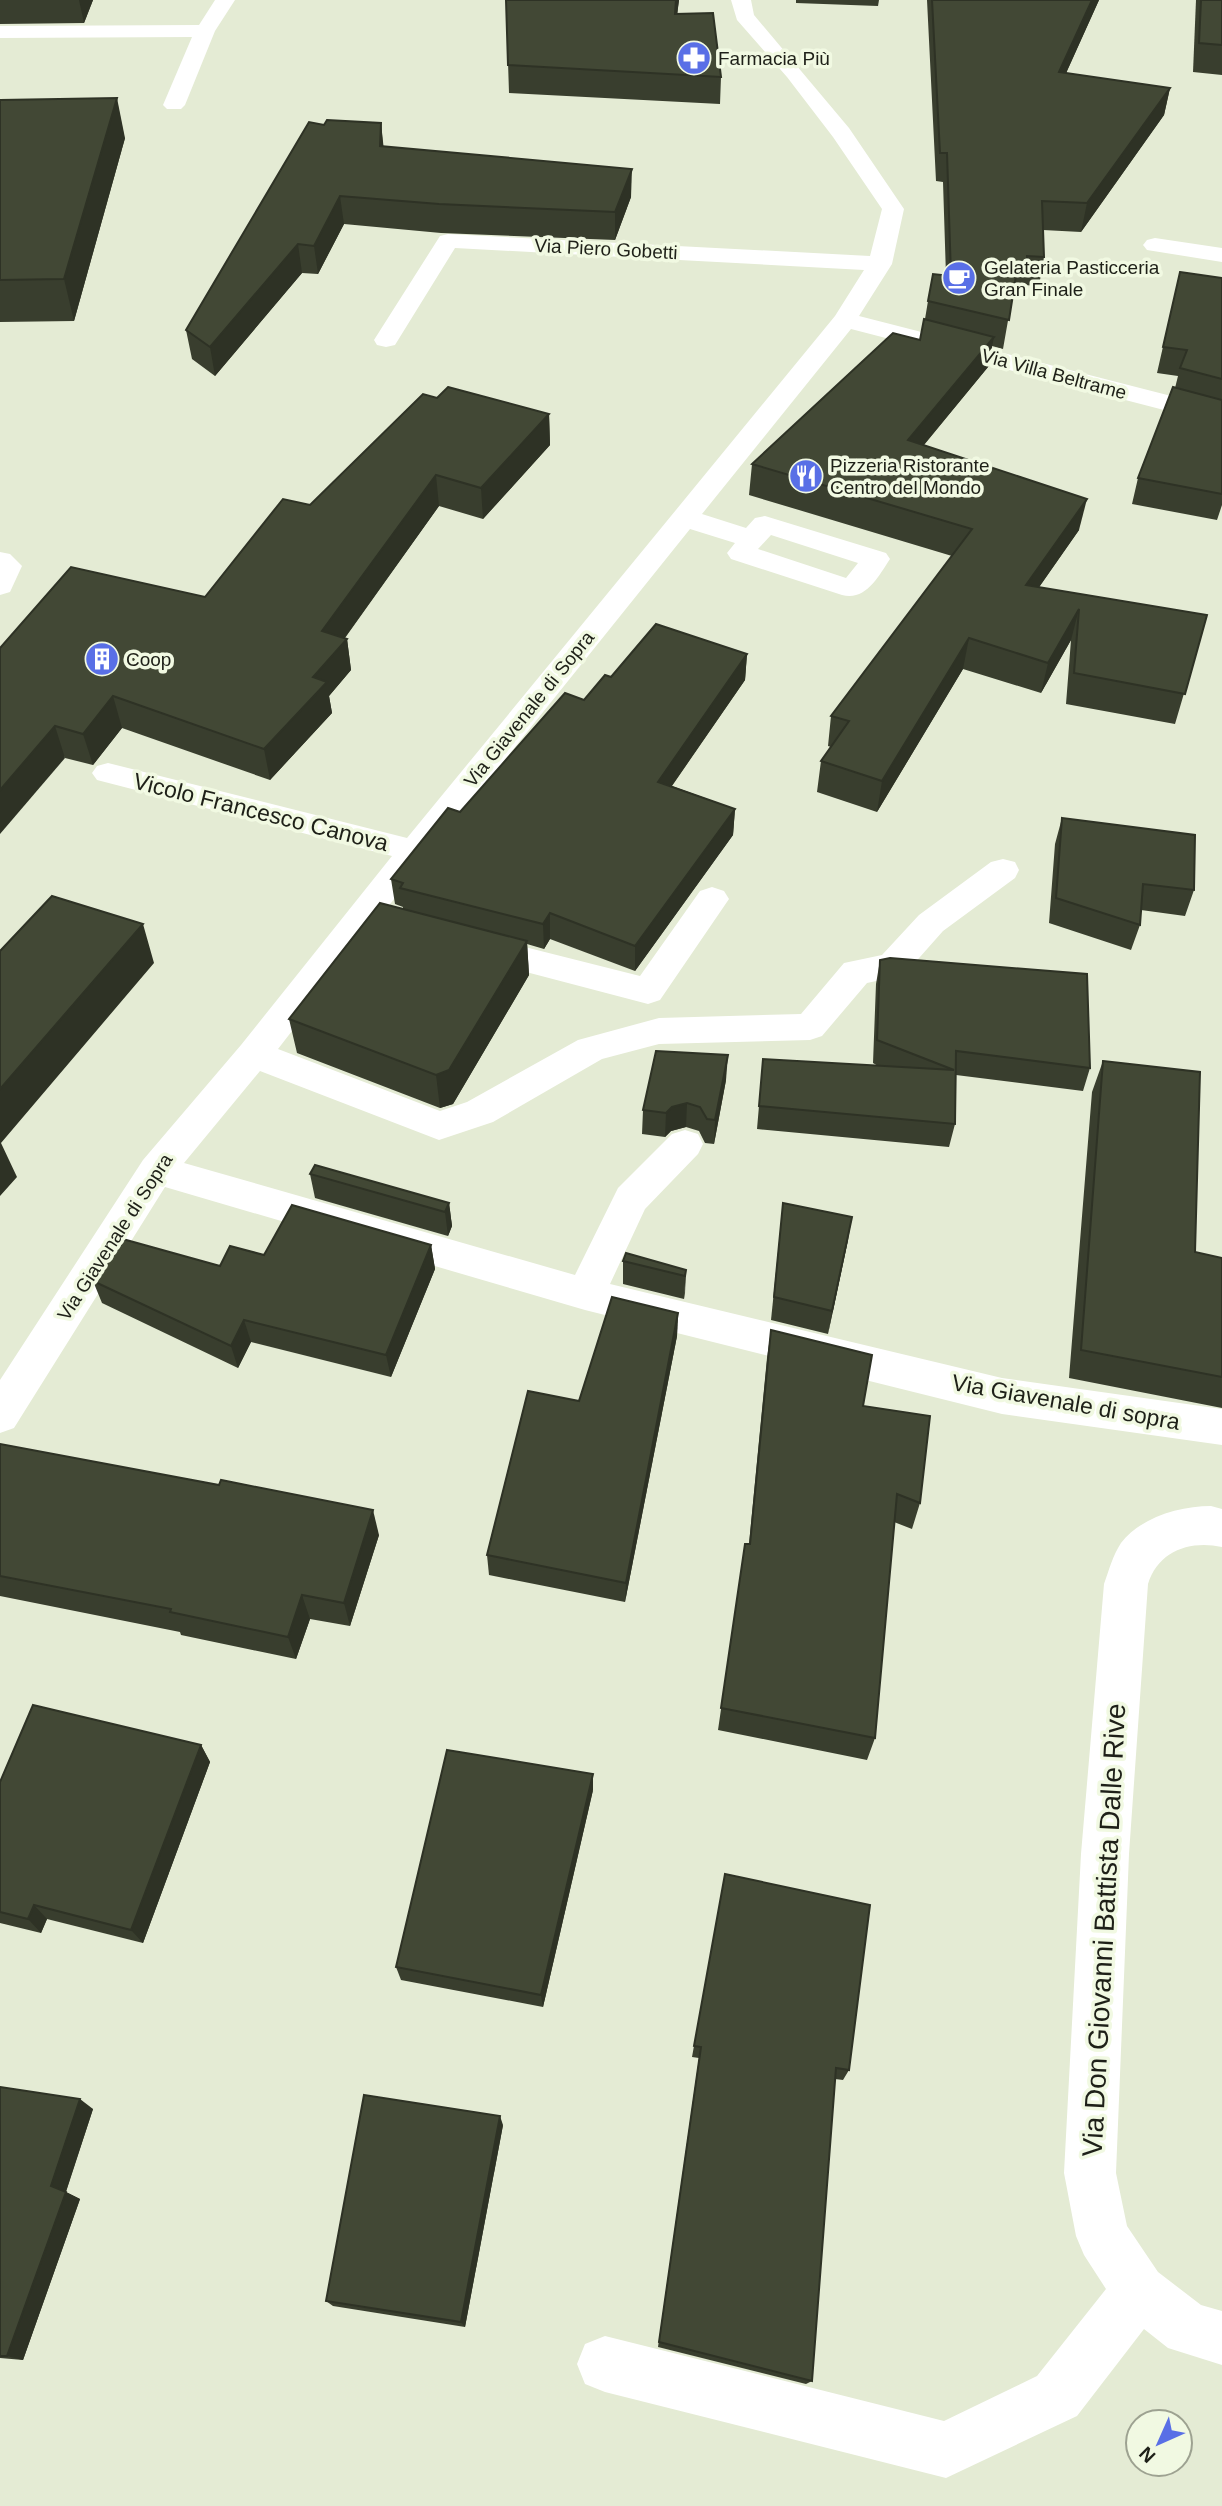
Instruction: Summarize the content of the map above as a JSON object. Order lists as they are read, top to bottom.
{
  "streets": {
    "street": [
      "Via Piero Gobetti",
      "Via Villa Beltrame",
      "Via Giavenale di Sopra",
      "Vicolo Francesco Canova",
      "Via Giavenale di sopra",
      "Via Don Giovanni Battista Dalle Rive"
    ]
  },
  "crossings": [
    ["Via Piero Gobetti", "Via Giavenale di Sopra"],
    ["Via Villa Beltrame", "Via Giavenale di Sopra"],
    ["Via Giavenale di Sopra", "Vicolo Francesco Canova"],
    ["Via Giavenale di Sopra", "Via Giavenale di sopra"]
  ],
  "places": {
    "pharmacy": ["Farmacia Più"],
    "cafe": ["Gelateria Pasticceria Gran Finale"],
    "restaurant": ["Pizzeria Ristorante Centro del Mondo"],
    "building": ["Coop"]
  },
  "north": "bottom left"
}
